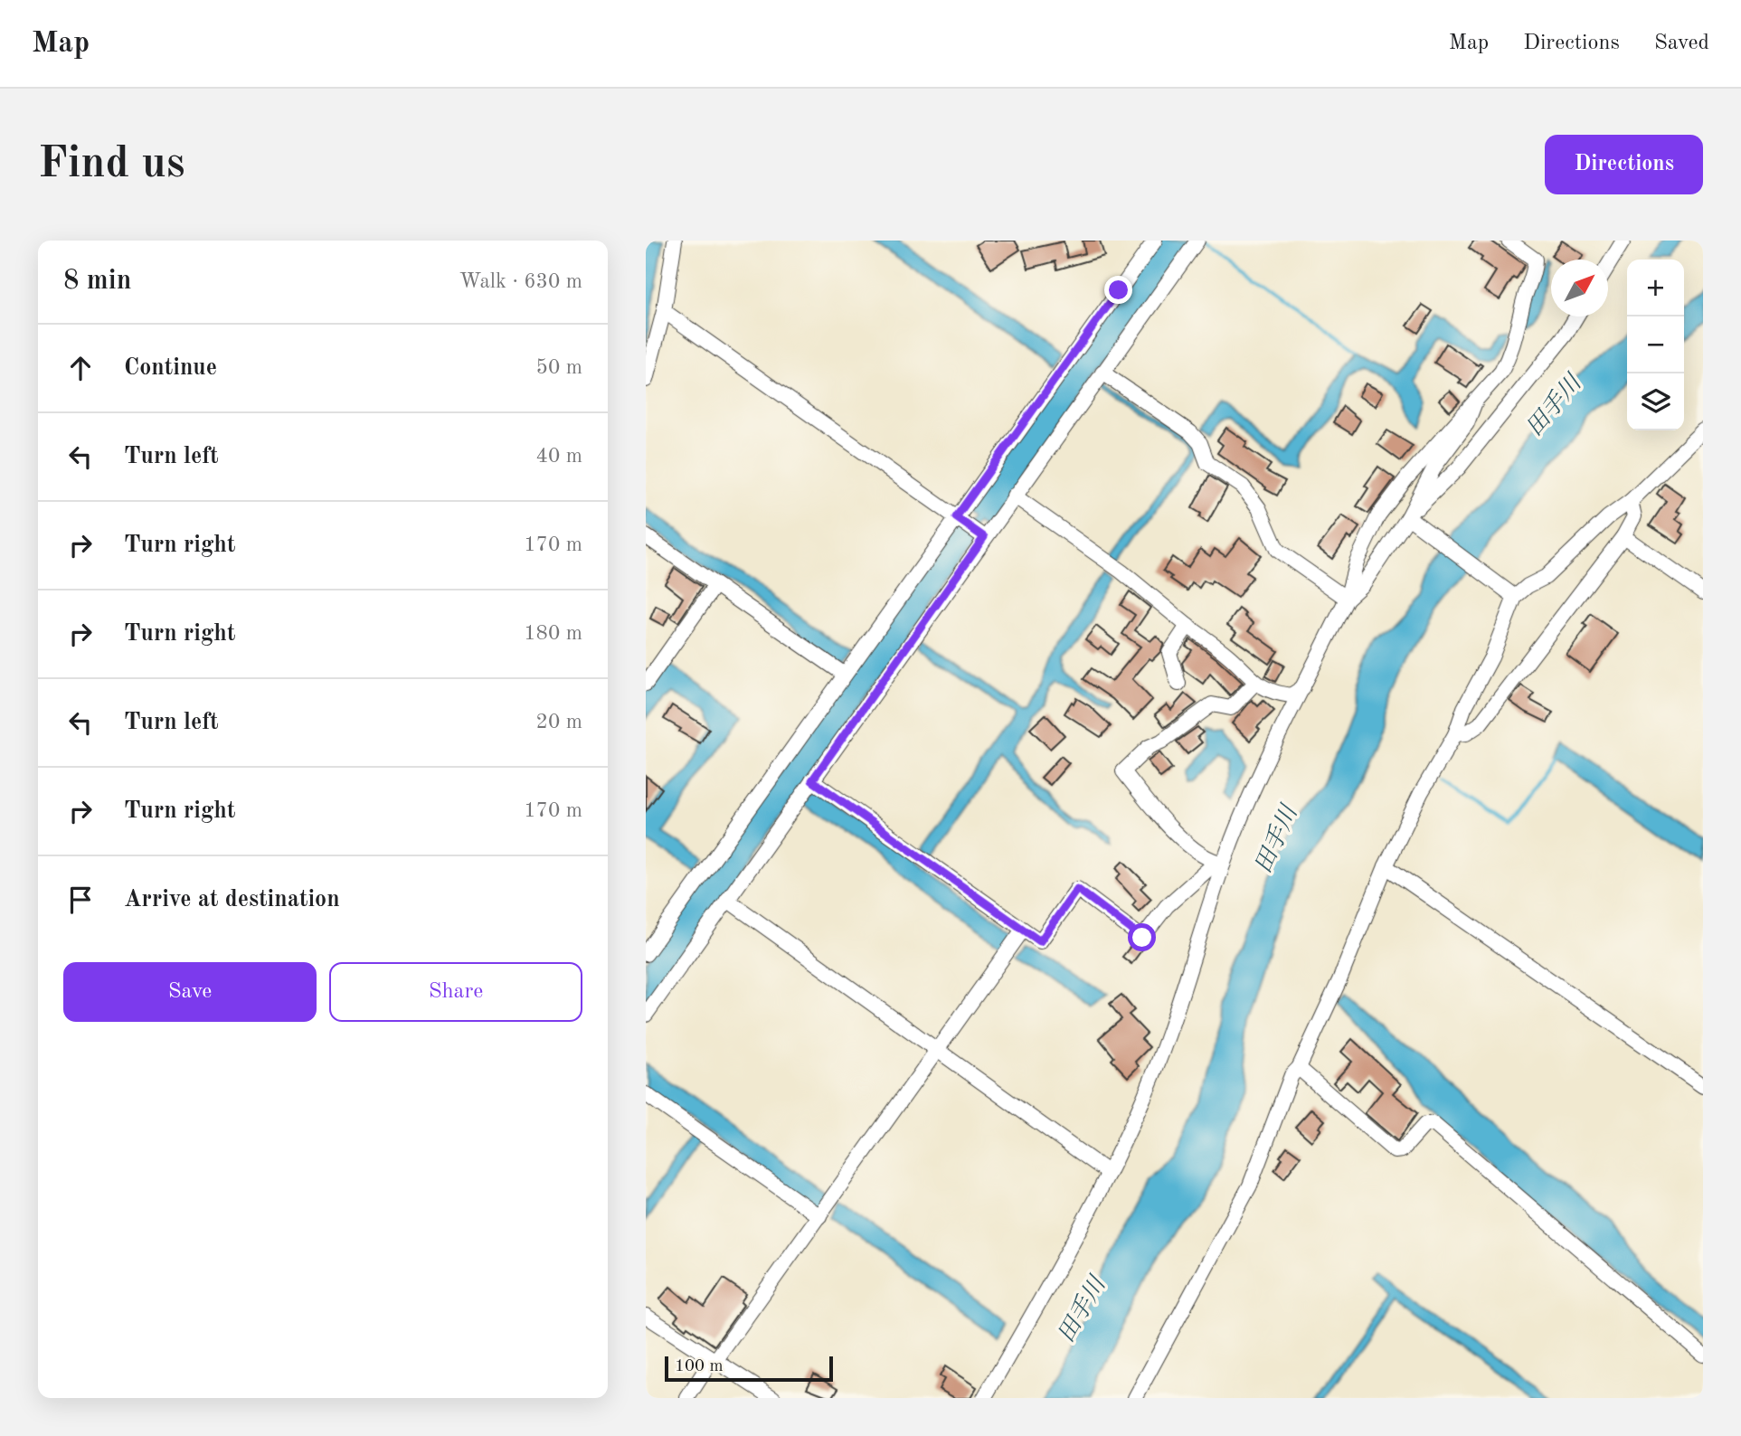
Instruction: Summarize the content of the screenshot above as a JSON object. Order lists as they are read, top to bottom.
{
  "water": ["田手川"],
  "scale_bar": "100 m",
  "north": "top right",
  "page": {
    "header": "Map",
    "nav": ["Map", "Directions", "Saved"],
    "buttons": [
      "Directions",
      ["Save", "Share"]
    ],
    "title": "Find us",
    "heading": ["8 min", "Walk · 630 m"],
    "map_buttons": ["+", "−"],
    "list": [
      ["Continue", "50 m"],
      ["Turn left", "40 m"],
      ["Turn right", "170 m"],
      ["Turn right", "180 m"],
      ["Turn left", "20 m"],
      ["Turn right", "170 m"],
      "Arrive at destination"
    ],
    "scale": "100 m"
  }
}
